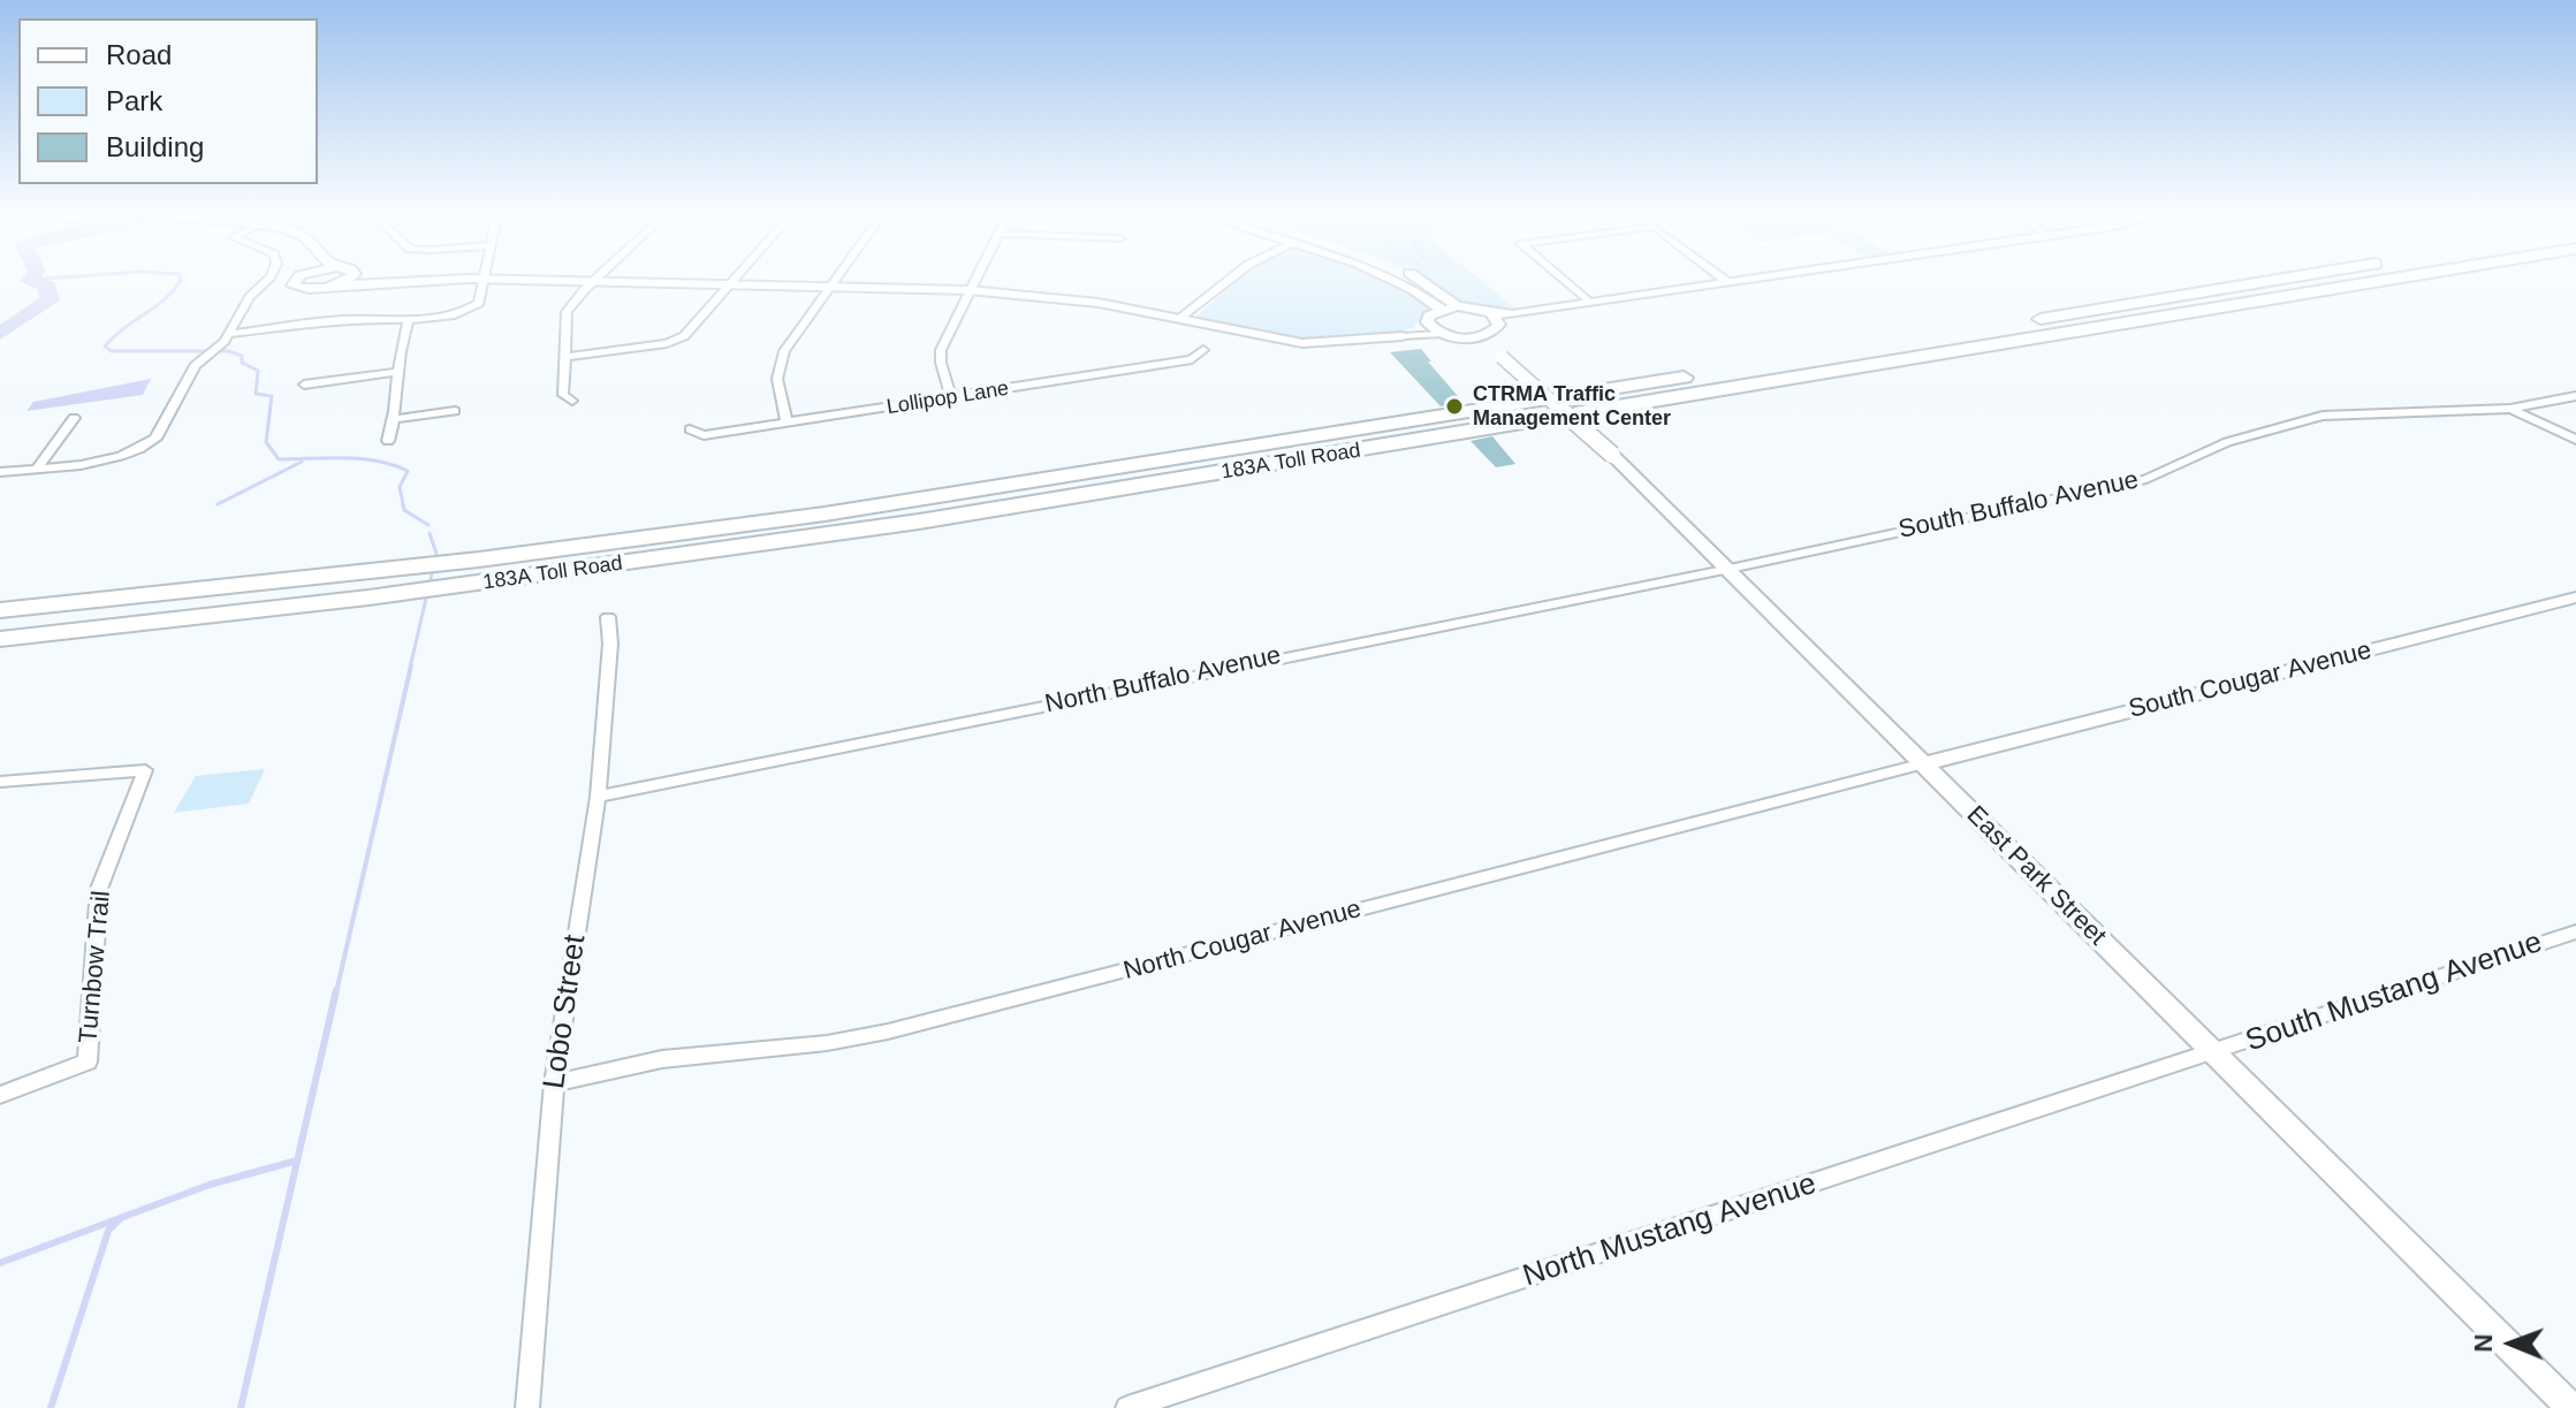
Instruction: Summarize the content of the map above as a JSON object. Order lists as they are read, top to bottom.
{
  "streets": {
    "highway": ["183A Toll Road"],
    "street": [
      "Lollipop Lane",
      "South Buffalo Avenue",
      "North Buffalo Avenue",
      "South Cougar Avenue",
      "East Park Street",
      "North Cougar Avenue",
      "Turnbow Trail",
      "South Mustang Avenue",
      "Lobo Street",
      "North Mustang Avenue"
    ]
  },
  "crossings": [
    ["South Buffalo Avenue", "North Buffalo Avenue"],
    ["South Buffalo Avenue", "East Park Street"],
    ["North Buffalo Avenue", "East Park Street"],
    ["North Buffalo Avenue", "Lobo Street"],
    ["South Cougar Avenue", "East Park Street"],
    ["South Cougar Avenue", "North Cougar Avenue"],
    ["East Park Street", "North Cougar Avenue"],
    ["East Park Street", "South Mustang Avenue"],
    ["East Park Street", "North Mustang Avenue"],
    ["North Cougar Avenue", "Lobo Street"],
    ["South Mustang Avenue", "North Mustang Avenue"]
  ],
  "places": ["CTRMA Traffic Management Center"],
  "legend": ["Road", "Park", "Building"],
  "north": "left"
}
